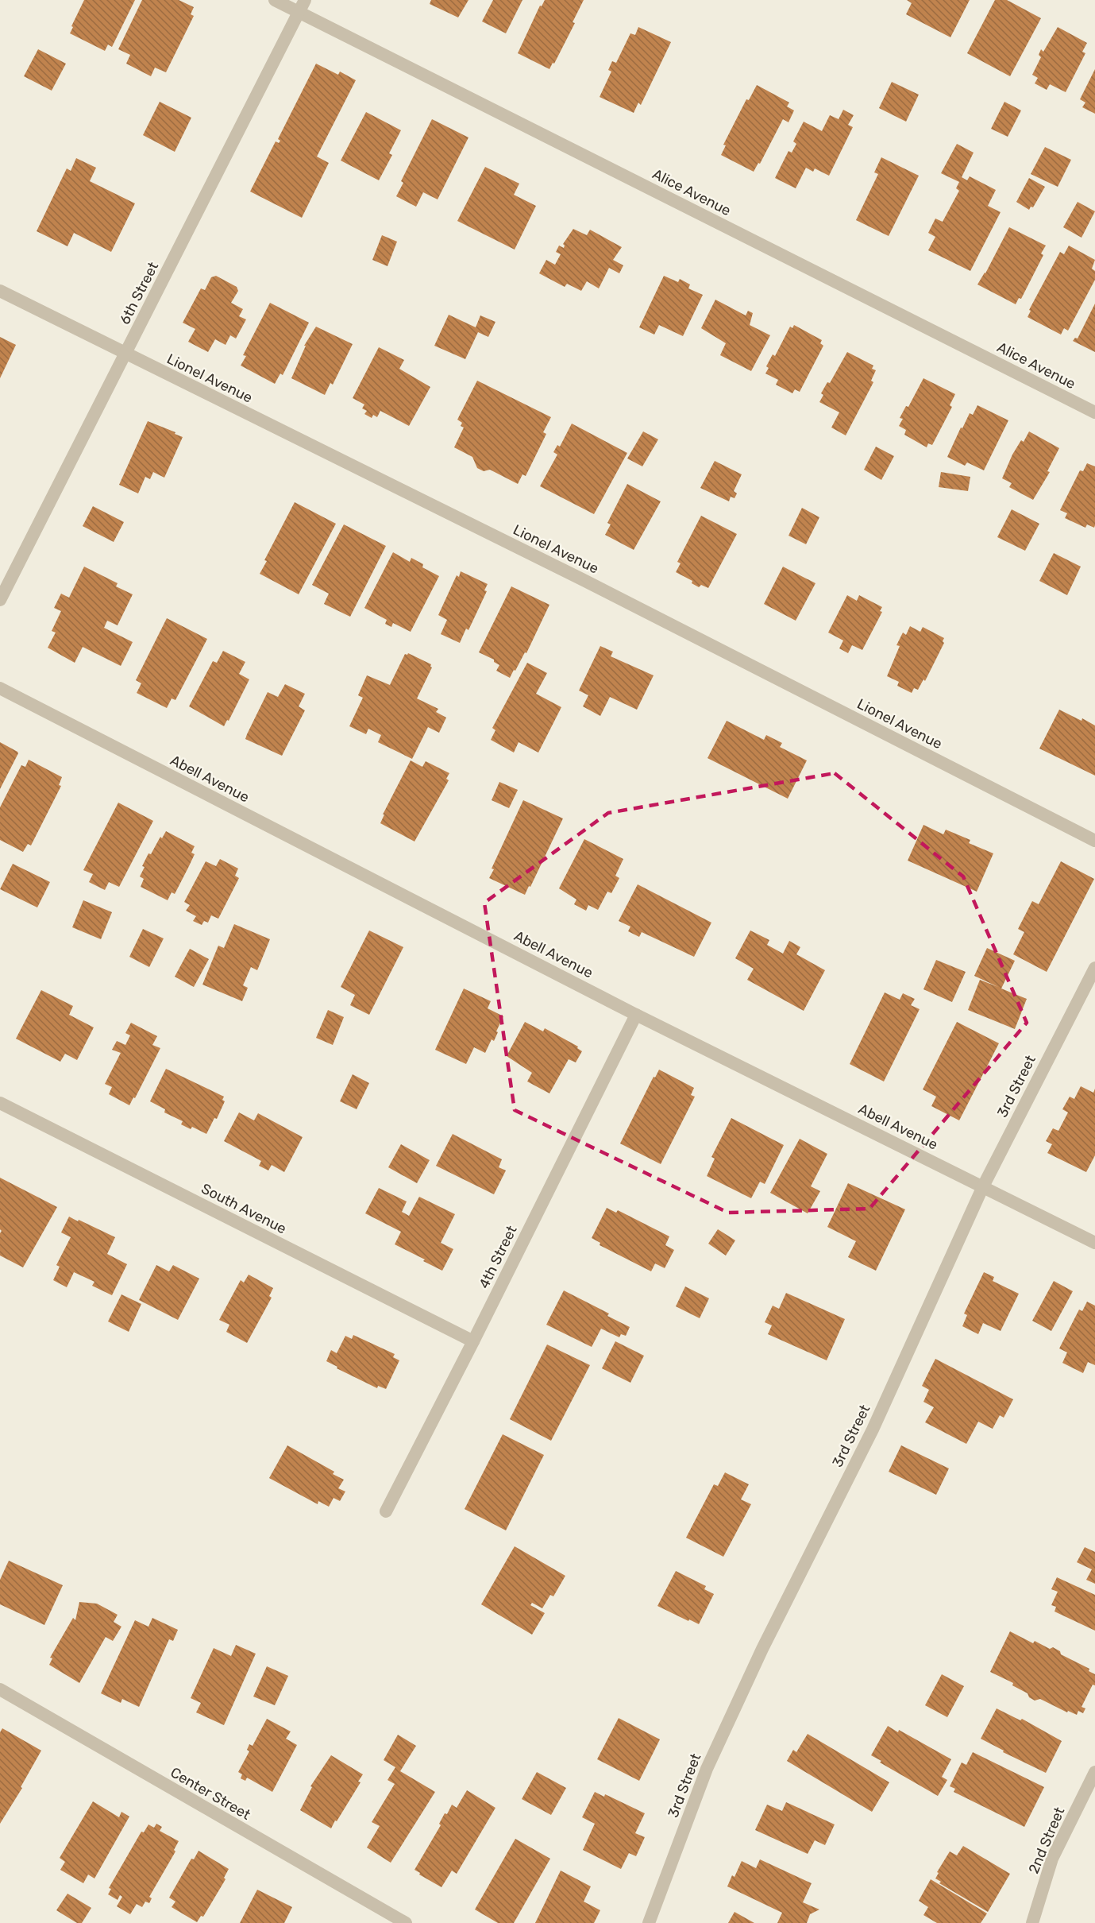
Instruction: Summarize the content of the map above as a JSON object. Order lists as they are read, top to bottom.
{
  "streets": {
    "street": [
      "Alice Avenue",
      "6th Street",
      "Lionel Avenue",
      "Abell Avenue",
      "3rd Street",
      "South Avenue",
      "4th Street",
      "Center Street",
      "2nd Street"
    ]
  },
  "crossings": [
    ["Alice Avenue", "6th Street"],
    ["6th Street", "Lionel Avenue"],
    ["Abell Avenue", "3rd Street"],
    ["Abell Avenue", "4th Street"],
    ["South Avenue", "4th Street"]
  ]
}
